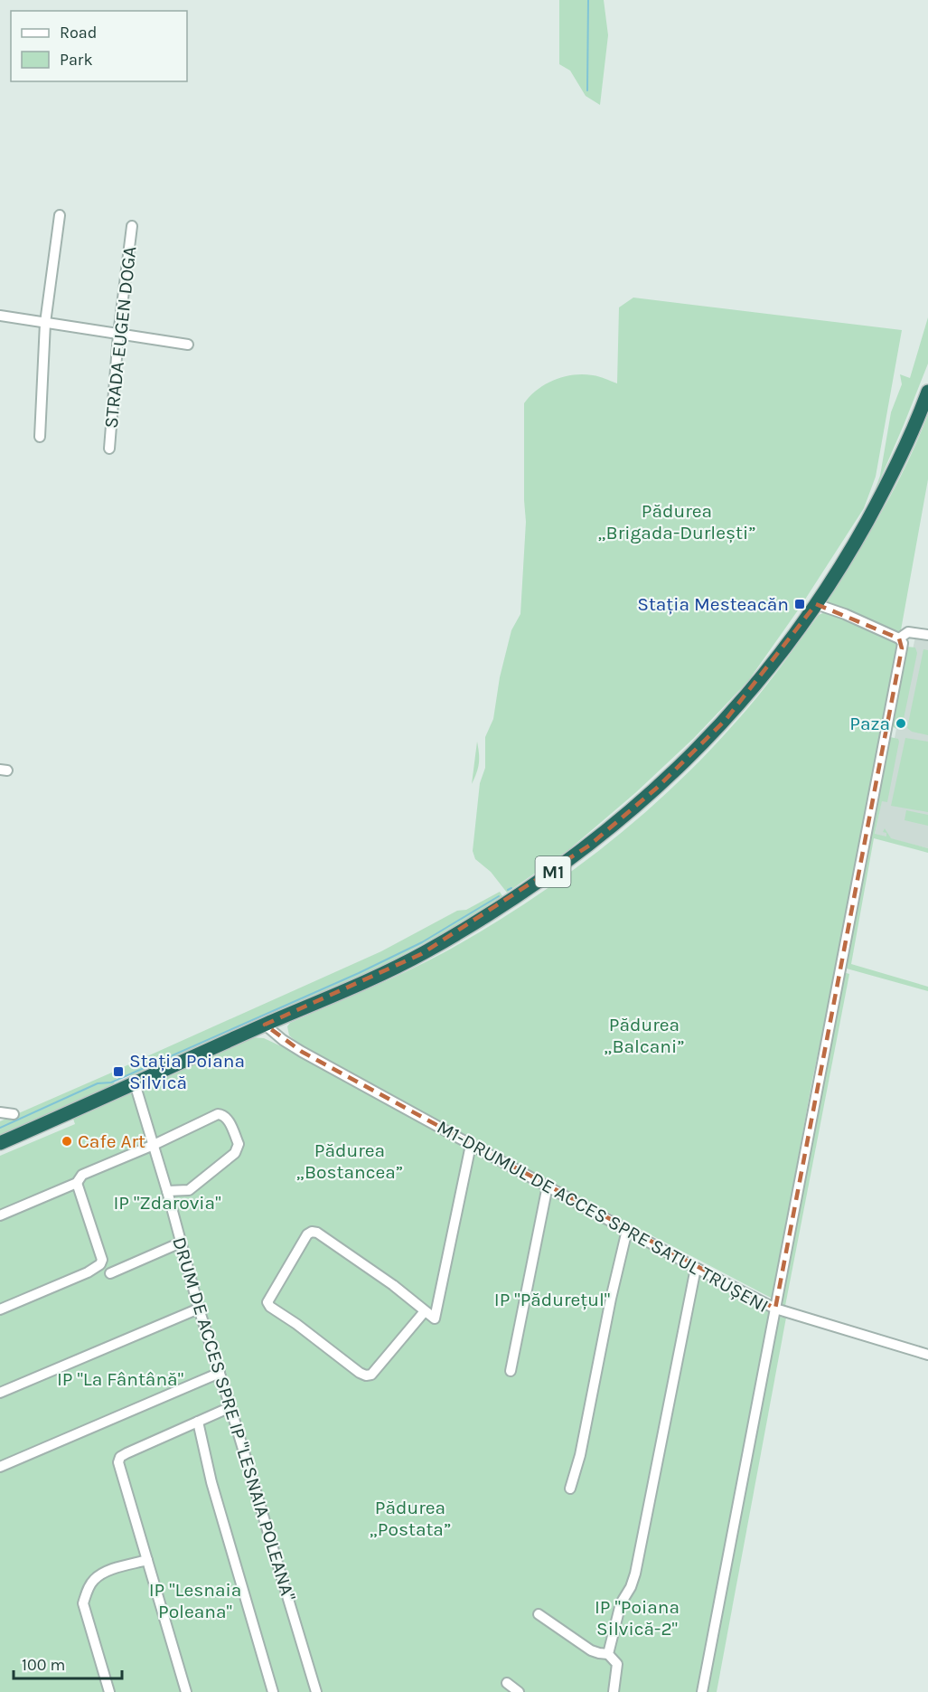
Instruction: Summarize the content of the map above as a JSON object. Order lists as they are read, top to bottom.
{
  "streets": {
    "highway": ["M1"],
    "street": ["STRADA EUGEN DOGA", "M1-DRUMUL DE ACCES SPRE SATUL TRUȘENI", "DRUM DE ACCES SPRE IP \"LESNAIA POLEANA\""]
  },
  "crossings": [
    ["M1", "M1-DRUMUL DE ACCES SPRE SATUL TRUȘENI"],
    ["M1", "DRUM DE ACCES SPRE IP \"LESNAIA POLEANA\""]
  ],
  "parks": [
    "Pădurea „Brigada-Durlești”",
    "Pădurea „Balcani”",
    "Pădurea „Bostancea”",
    "IP \"Zdarovia\"",
    "IP \"Pădurețul\"",
    "IP \"La Fântână\"",
    "Pădurea „Postata”",
    "IP \"Lesnaia Poleana\"",
    "IP \"Poiana Silvică-2\""
  ],
  "places": {
    "transit": ["Stația Mesteacăn", "Stația Poiana Silvică"],
    "other": ["Paza", "Cafe Art"]
  },
  "legend": ["Road", "Park"],
  "scale_bar": "100 m"
}
